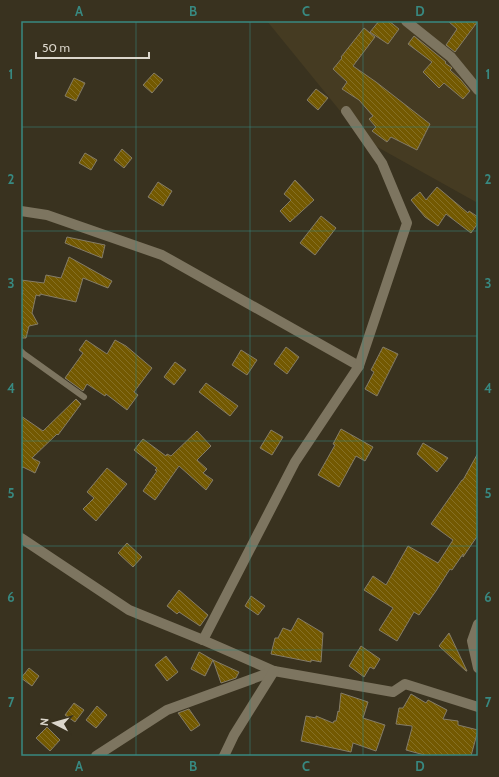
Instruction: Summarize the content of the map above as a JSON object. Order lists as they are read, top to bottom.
{
  "scale_bar": "50 m",
  "north": "left",
  "grid": {
    "columns": [
      "A",
      "B",
      "C",
      "D"
    ],
    "rows": [
      "1",
      "2",
      "3",
      "4",
      "5",
      "6",
      "7"
    ]
  }
}
